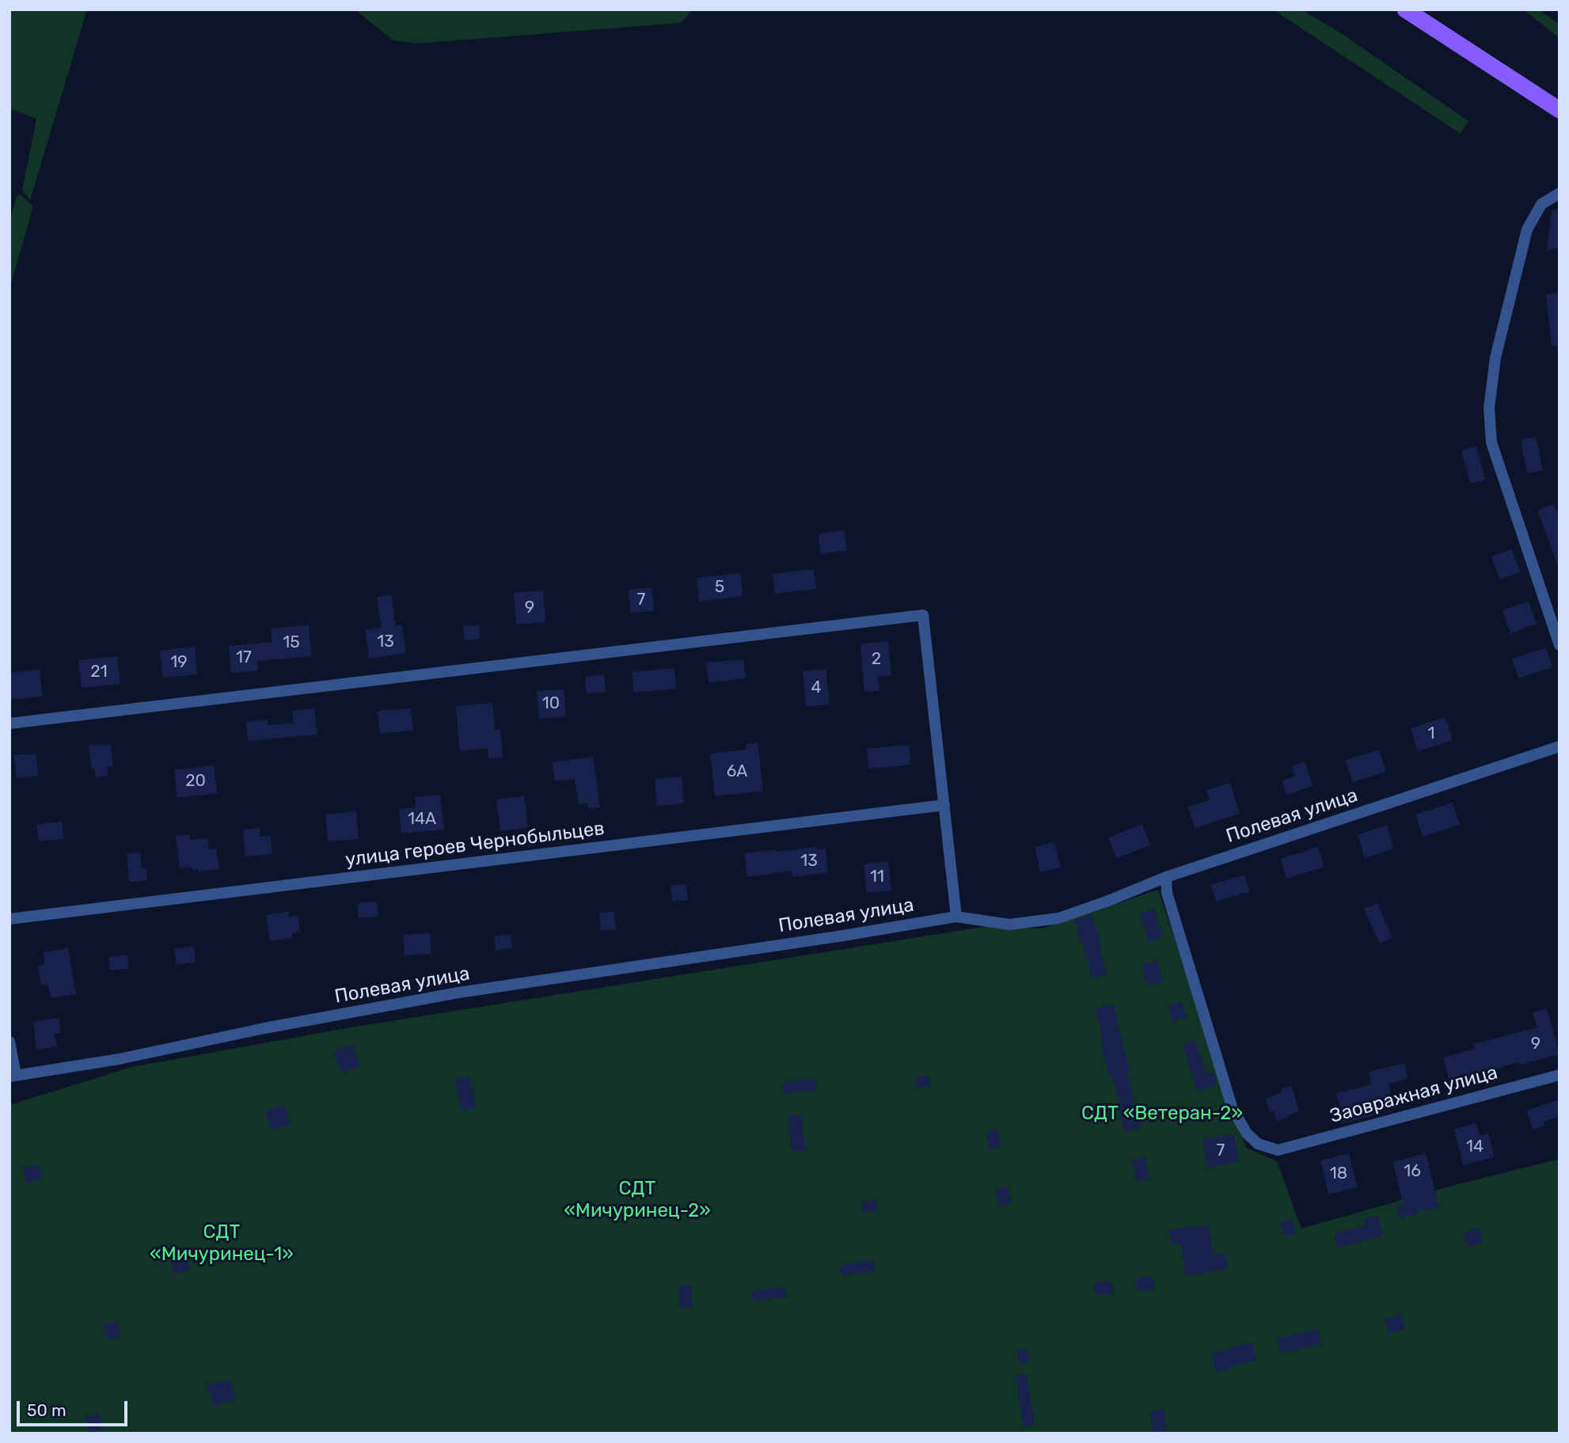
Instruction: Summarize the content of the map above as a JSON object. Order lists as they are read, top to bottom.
{
  "streets": {
    "street": ["Полевая улица", "улица героев Чернобыльцев", "Заовражная улица"]
  },
  "crossings": [
    ["Полевая улица", "Заовражная улица"]
  ],
  "parks": ["СДТ «Ветеран-2»", "СДТ «Мичуринец-2»", "СДТ «Мичуринец-1»"],
  "house_numbers": [
    "5",
    "7",
    "9",
    "13",
    "15",
    "17",
    "2",
    "19",
    "21",
    "4",
    "10",
    "1",
    "6А",
    "20",
    "14А",
    "13",
    "11",
    "9",
    "14",
    "7",
    "16",
    "18"
  ],
  "scale_bar": "50 m"
}
